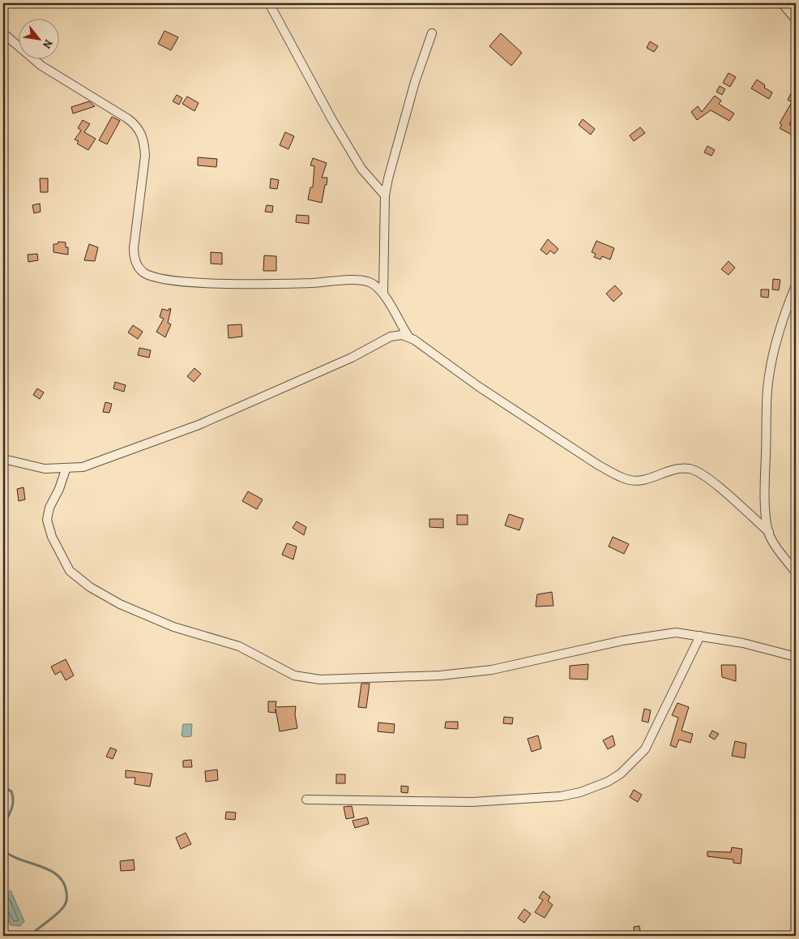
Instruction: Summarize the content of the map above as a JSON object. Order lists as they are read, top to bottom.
{
  "north": "bottom right"
}
